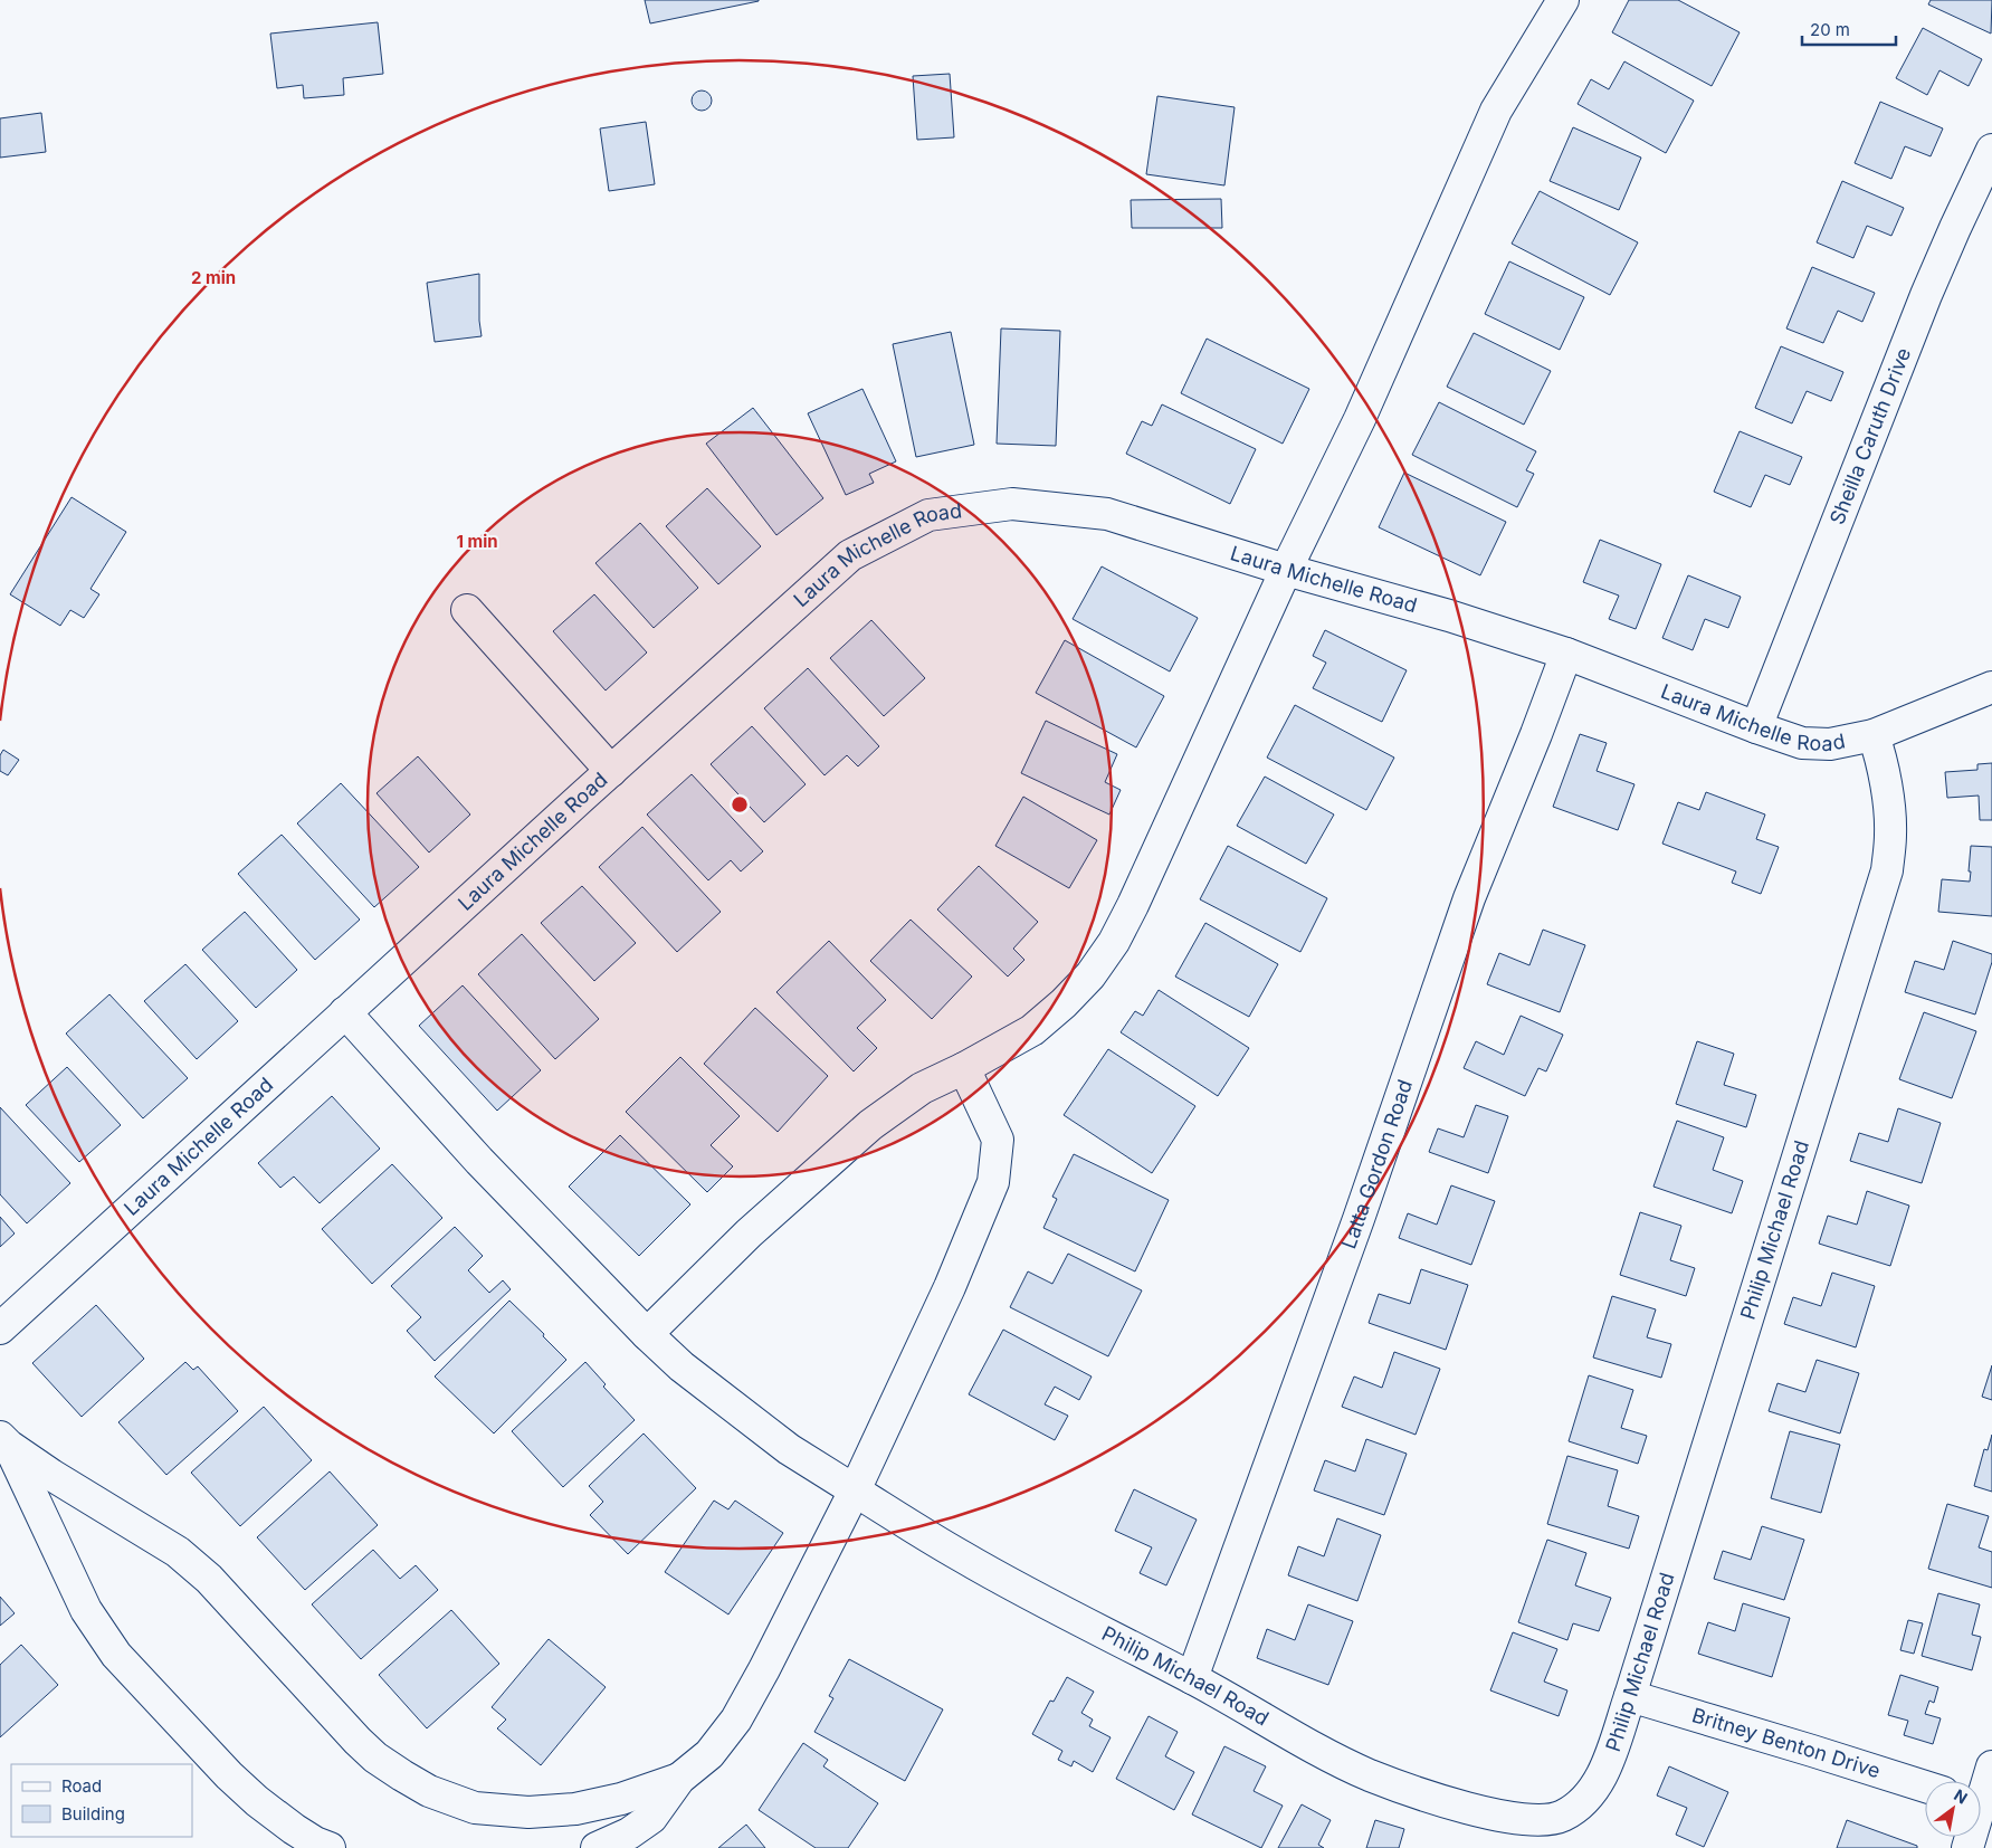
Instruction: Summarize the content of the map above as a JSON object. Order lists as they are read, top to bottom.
{
  "streets": {
    "street": [
      "Sheilla Caruth Drive",
      "Laura Michelle Road",
      "Latta Gordon Road",
      "Philip Michael Road",
      "Britney Benton Drive"
    ]
  },
  "crossings": [
    ["Sheilla Caruth Drive", "Laura Michelle Road"],
    ["Laura Michelle Road", "Latta Gordon Road"],
    ["Laura Michelle Road", "Philip Michael Road"],
    ["Latta Gordon Road", "Philip Michael Road"],
    ["Philip Michael Road", "Britney Benton Drive"]
  ],
  "legend": ["Road", "Building"],
  "scale_bar": "20 m",
  "north": "top right",
  "rings": ["2 min", "1 min"]
}
